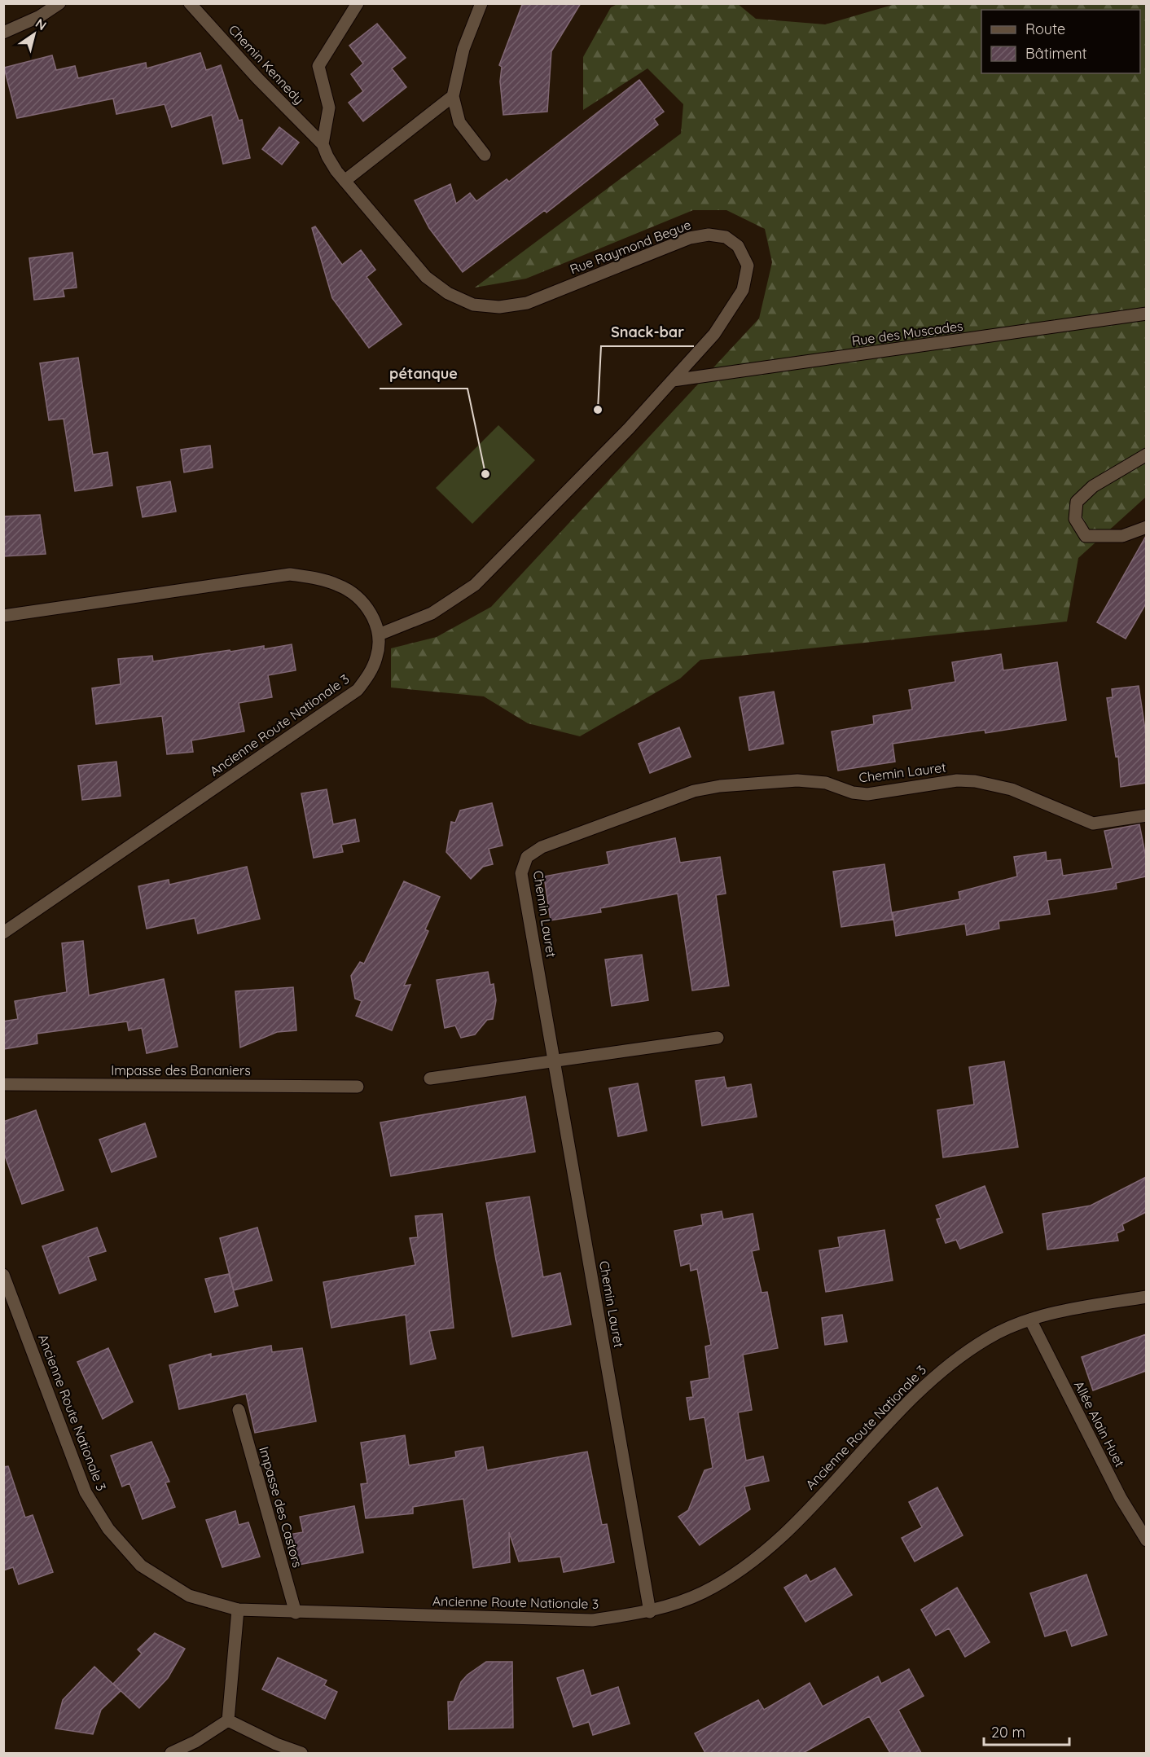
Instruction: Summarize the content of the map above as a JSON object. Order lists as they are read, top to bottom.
{
  "streets": {
    "street": [
      "Chemin Kennedy",
      "Rue Raymond Begue",
      "Rue des Muscades",
      "Ancienne Route Nationale 3",
      "Chemin Lauret",
      "Impasse des Bananiers",
      "Allée Alain Huet",
      "Impasse des Castors"
    ]
  },
  "crossings": [
    ["Chemin Kennedy", "Rue Raymond Begue"],
    ["Rue Raymond Begue", "Rue des Muscades"],
    ["Rue Raymond Begue", "Ancienne Route Nationale 3"],
    ["Ancienne Route Nationale 3", "Chemin Lauret"],
    ["Ancienne Route Nationale 3", "Allée Alain Huet"],
    ["Ancienne Route Nationale 3", "Impasse des Castors"]
  ],
  "places": ["Snack-bar", "pétanque"],
  "legend": ["Route", "Bâtiment"],
  "scale_bar": "20 m",
  "north": "top right"
}
